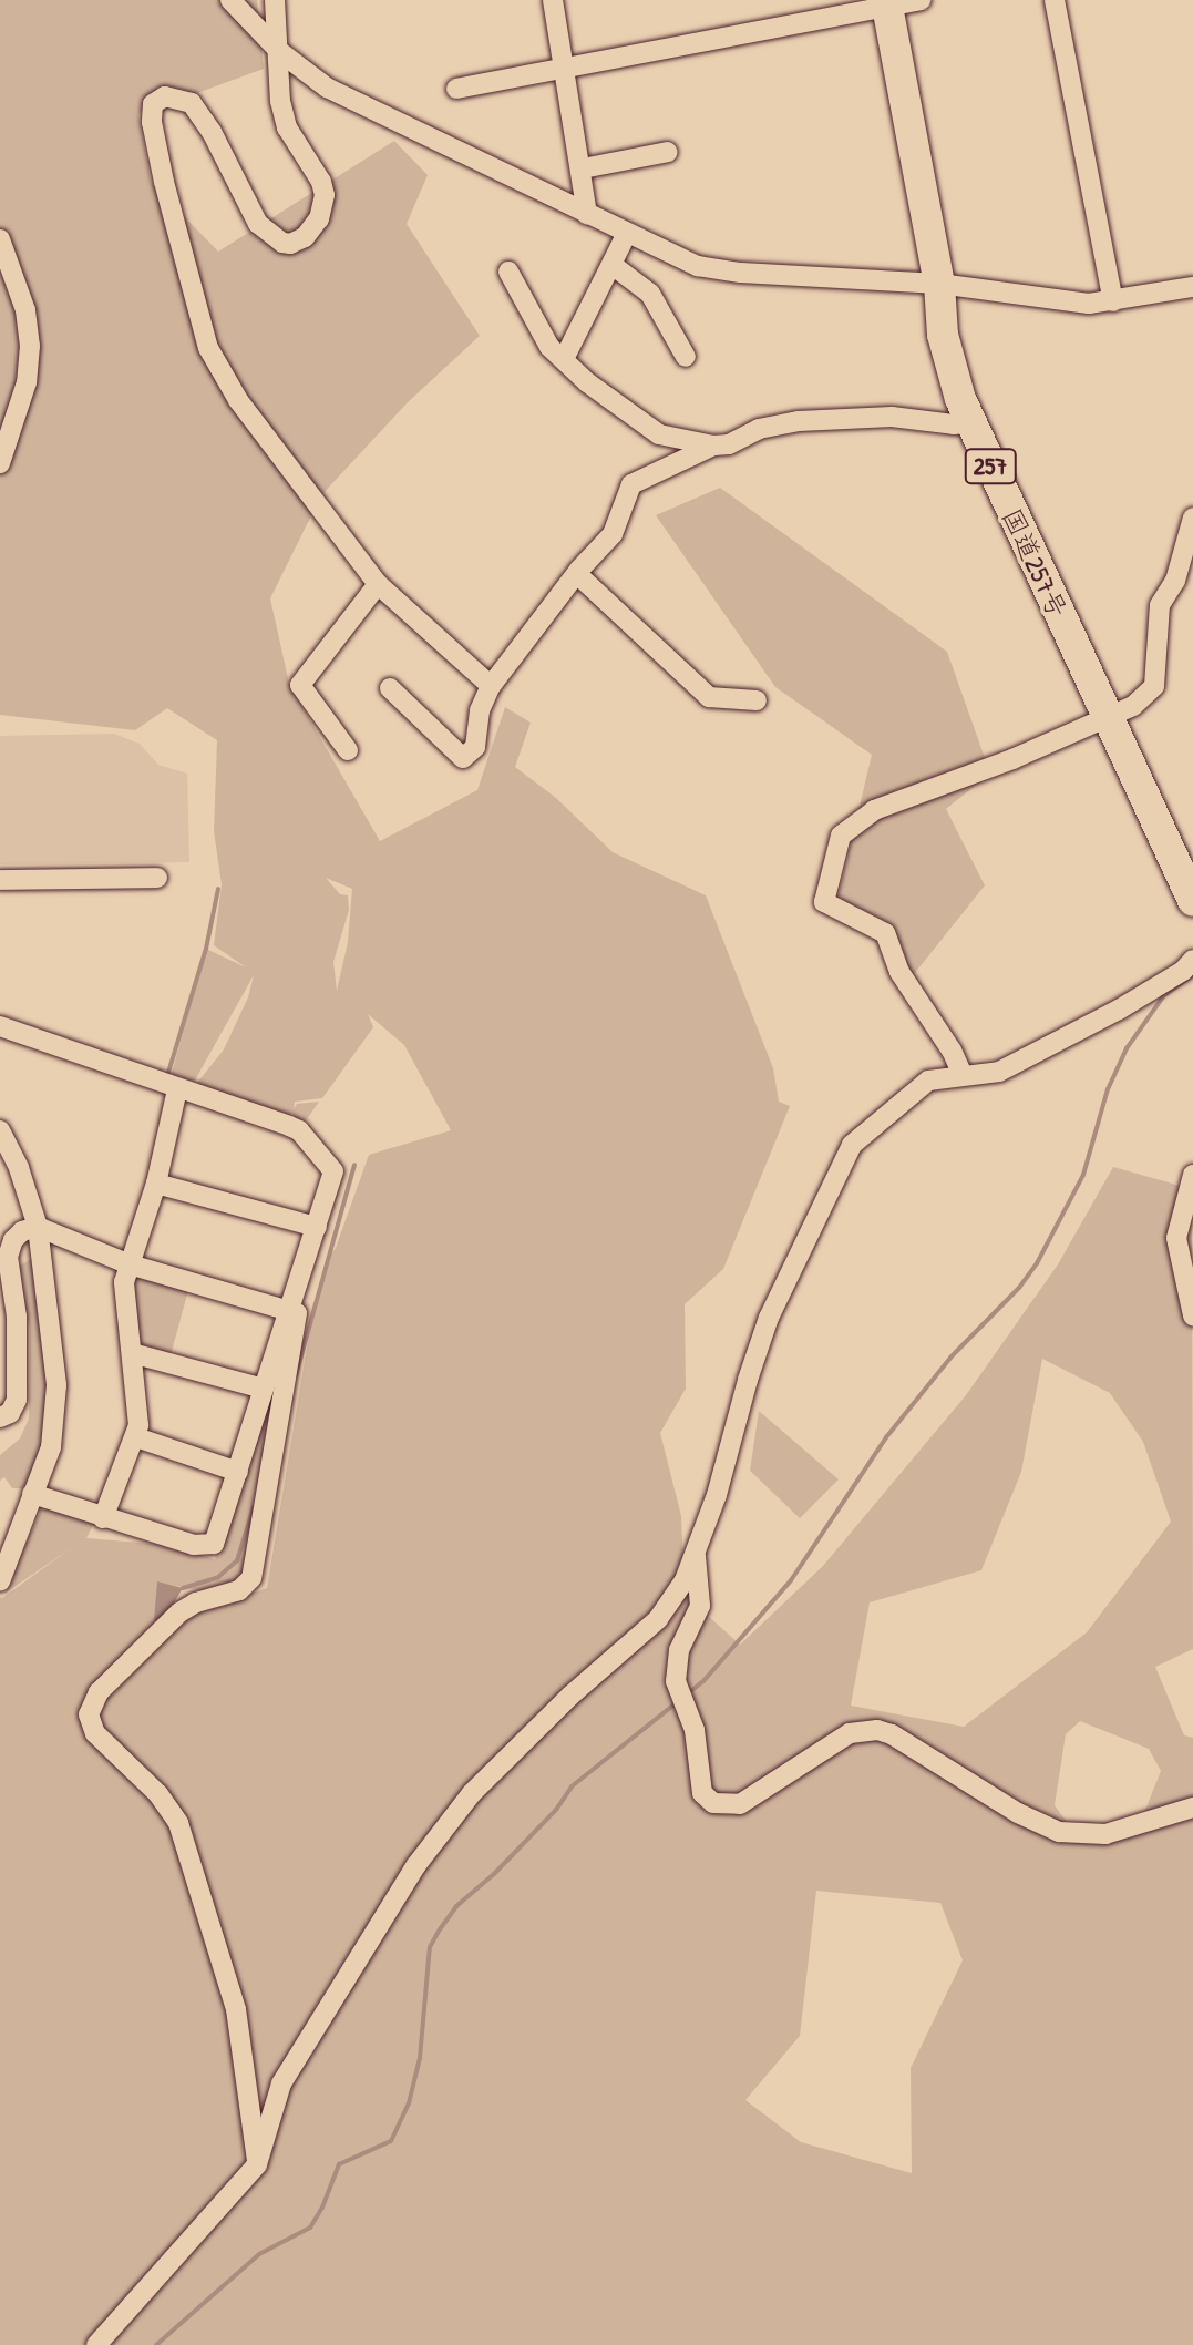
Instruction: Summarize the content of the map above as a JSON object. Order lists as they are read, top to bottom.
{
  "streets": {
    "highway": ["257", "国道257号"]
  }
}
